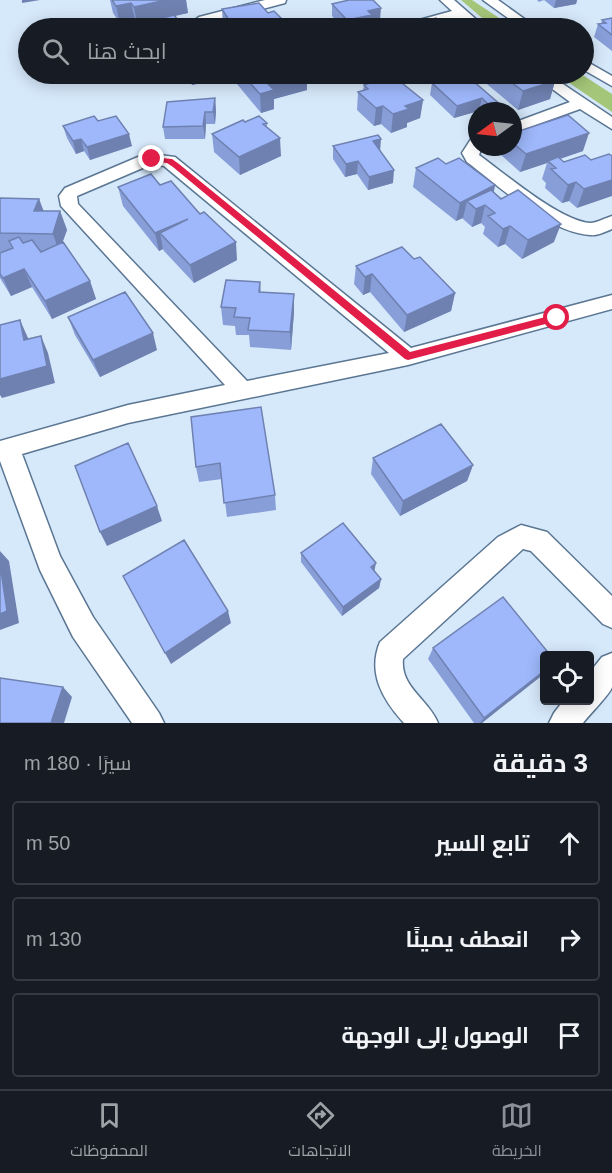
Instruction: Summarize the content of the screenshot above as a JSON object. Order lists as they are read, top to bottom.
{
  "north": "left",
  "page": {
    "search": "ابحث هنا",
    "heading": ["3 دقيقة", "سيرًا · 180 m"],
    "list": [
      ["تابع السير", "50 m"],
      ["انعطف يمينًا", "130 m"],
      "الوصول إلى الوجهة"
    ],
    "nav": ["الخريطة", "الاتجاهات", "المحفوظات"]
  }
}
